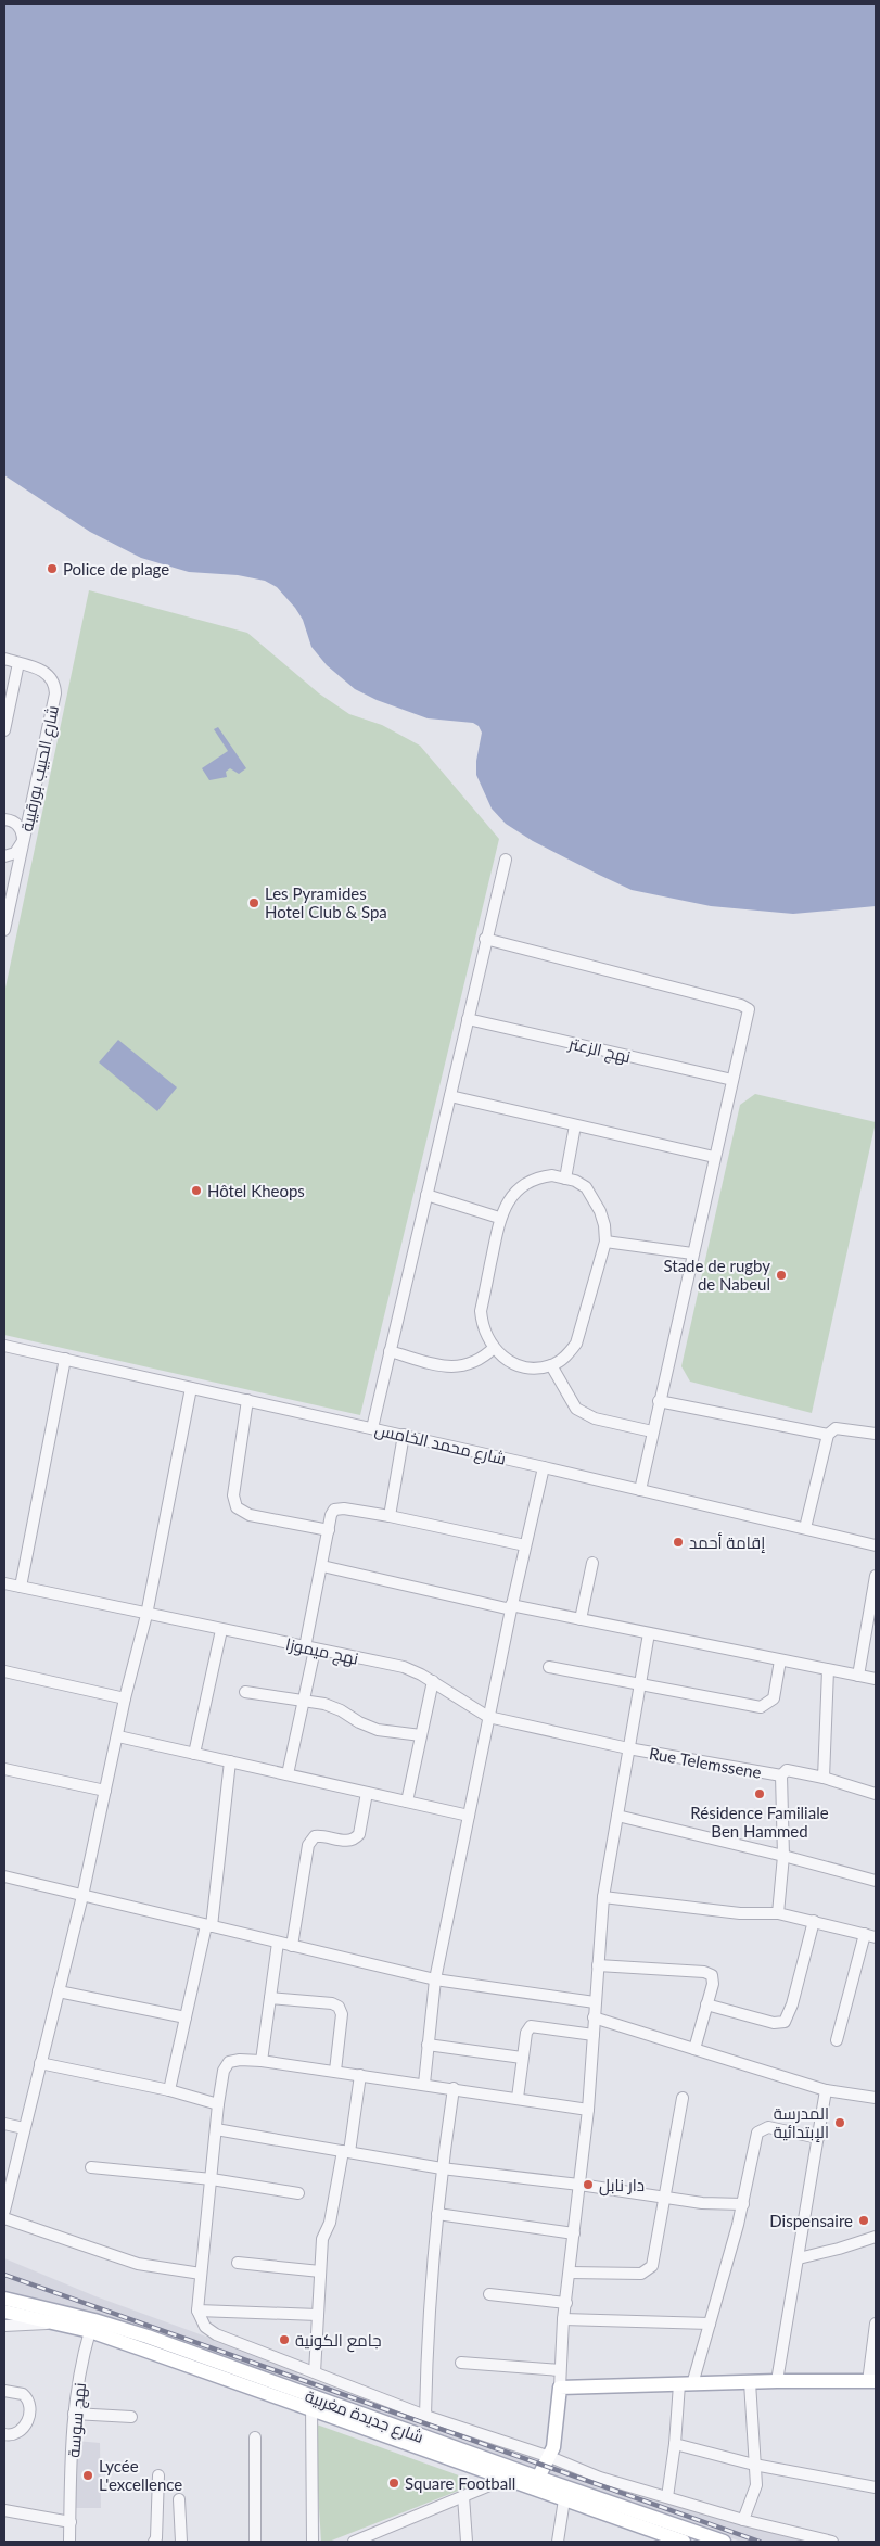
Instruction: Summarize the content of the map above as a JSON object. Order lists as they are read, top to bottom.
{
  "streets": {
    "main road": ["شارع جديدة مغربية"],
    "street": [
      "شارع الحبيب بورقيبة",
      "نهج الزعتر",
      "شارع محمد الخامس",
      "نهج ميموزا",
      "Rue Telemssene",
      "نهج سوسة"
    ]
  },
  "crossings": [
    ["نهج ميموزا", "Rue Telemssene"],
    ["شارع جديدة مغربية", "نهج سوسة"]
  ],
  "places": [
    "Police de plage",
    "Les Pyramides Hotel Club & Spa",
    "Hôtel Kheops",
    "Stade de rugby de Nabeul",
    "إقامة أحمد",
    "Résidence Familiale Ben Hammed",
    "المدرسة الإبتدائية",
    "دار نابل",
    "Dispensaire",
    "جامع الكونية",
    "Lycée L'excellence",
    "Square Football"
  ]
}
